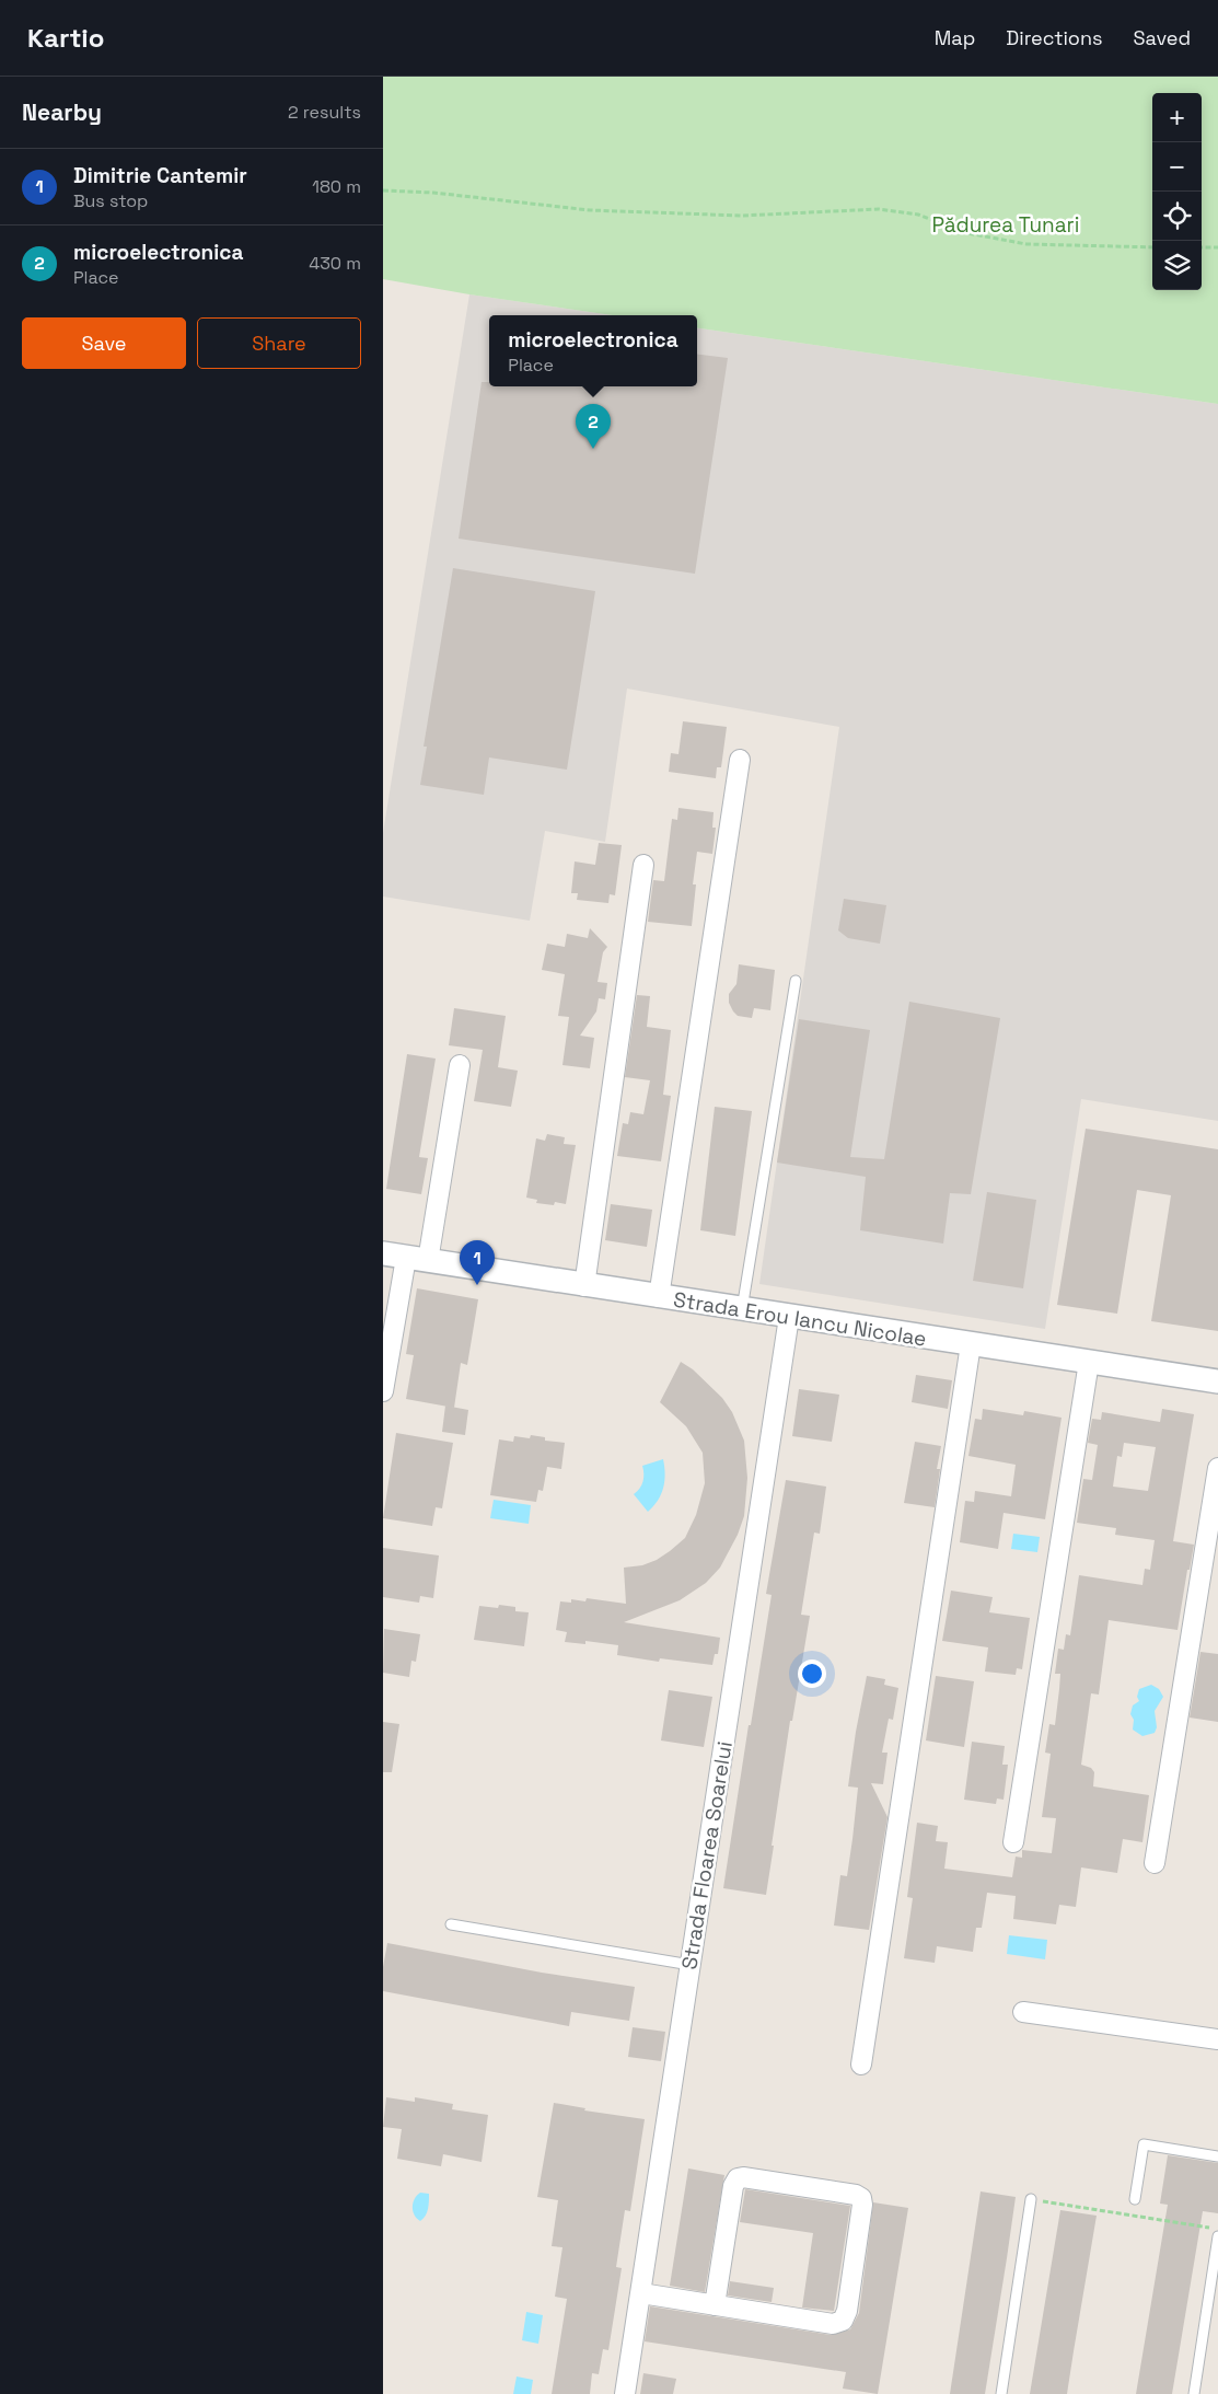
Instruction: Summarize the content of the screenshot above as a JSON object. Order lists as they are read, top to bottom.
{
  "streets": {
    "street": ["Strada Erou Iancu Nicolae", "Strada Floarea Soarelui"]
  },
  "crossings": [
    ["Strada Erou Iancu Nicolae", "Strada Floarea Soarelui"]
  ],
  "parks": ["Pădurea Tunari"],
  "page": {
    "header": "Kartio",
    "nav": ["Map", "Directions", "Saved"],
    "heading": ["Nearby", "2 results"],
    "map_buttons": ["+", "−"],
    "list": [
      {
        "mark": "1",
        "name": "Dimitrie Cantemir",
        "note": "Bus stop",
        "value": "180 m"
      },
      {
        "mark": "2",
        "name": "microelectronica",
        "note": "Place",
        "value": "430 m"
      }
    ],
    "buttons": ["Save", "Share"],
    "popup": ["microelectronica", "Place"],
    "pins": ["2", "1"]
  }
}
